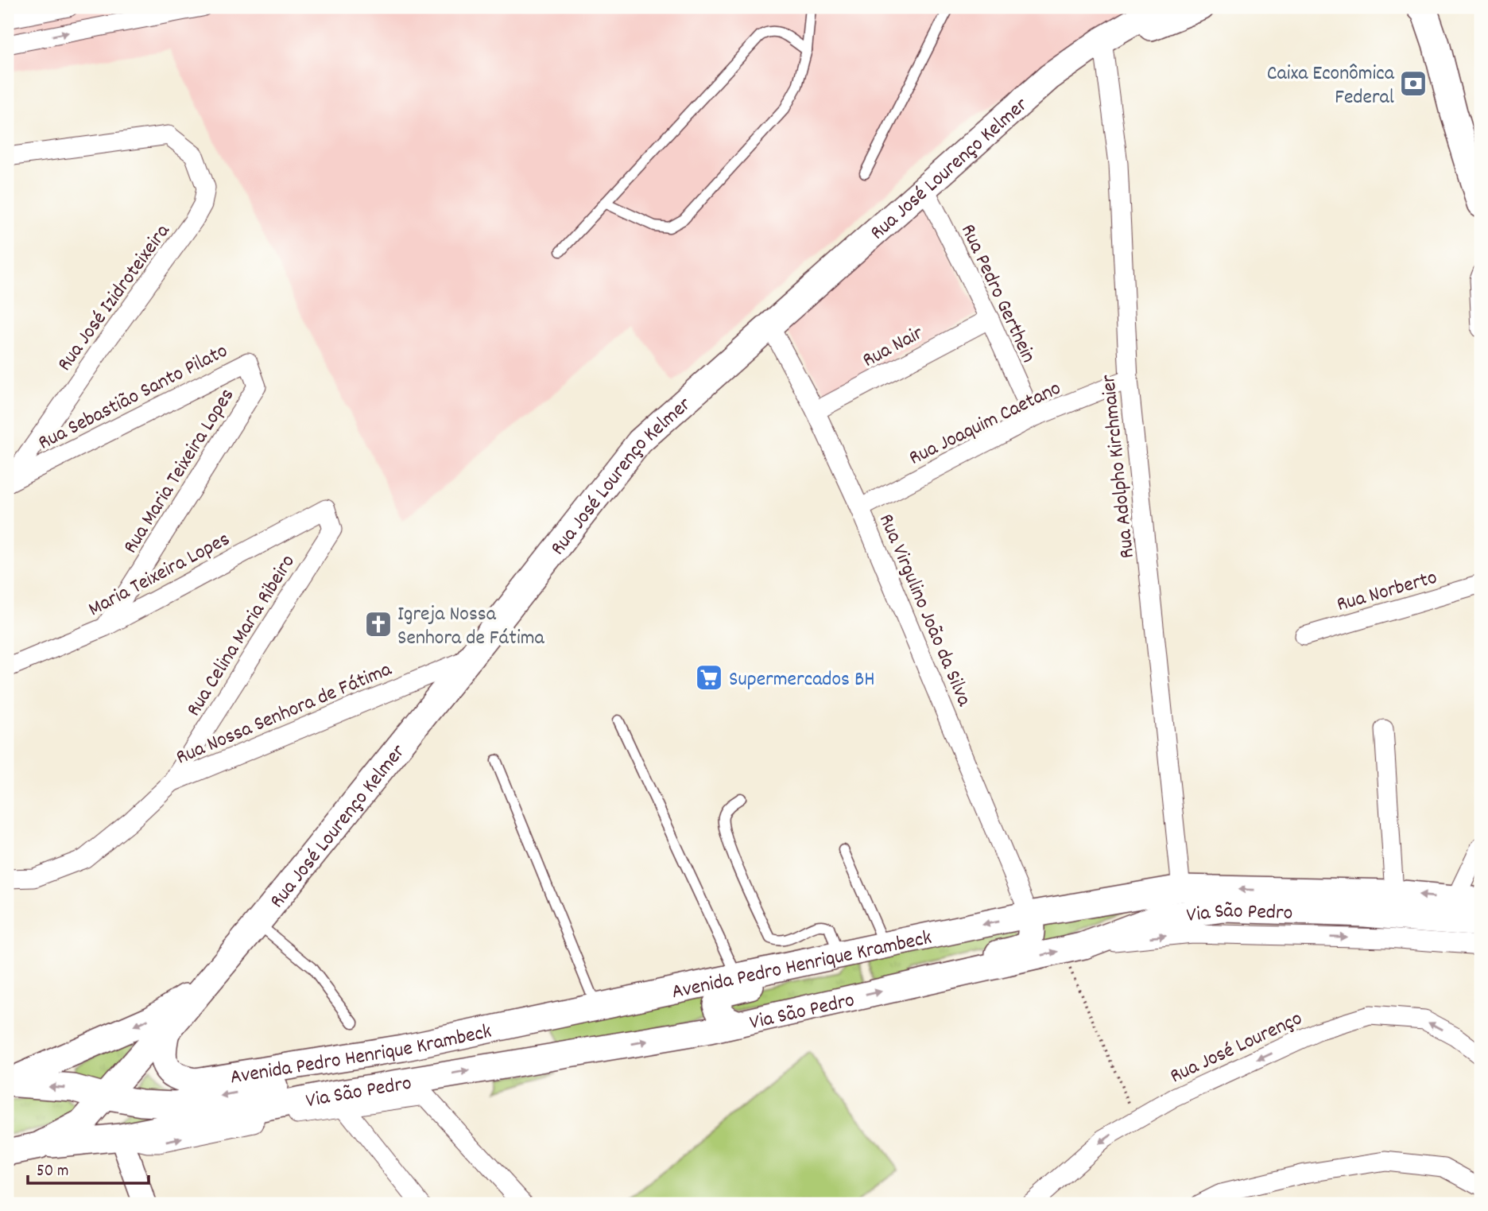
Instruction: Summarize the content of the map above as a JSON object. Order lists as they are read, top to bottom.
{
  "streets": {
    "main road": ["Rua José Lourenço Kelmer", "Via São Pedro", "Avenida Pedro Henrique Krambeck"],
    "street": [
      "Rua Pedro Gerthein",
      "Rua José Izidroteixeira",
      "Rua Nair",
      "Rua Sebastião Santo Pilato",
      "Rua Joaquim Caetano",
      "Rua Adolpho Kirchmaier",
      "Rua Maria Teixeira Lopes",
      "Maria Teixeira Lopes",
      "Rua Norberto",
      "Rua Virgulino João da Silva",
      "Rua Celina Maria Ribeiro",
      "Rua Nossa Senhora de Fátima",
      "Rua José Lourenço"
    ]
  },
  "crossings": [
    ["Rua José Lourenço Kelmer", "Rua Pedro Gerthein"],
    ["Rua José Lourenço Kelmer", "Rua Adolpho Kirchmaier"],
    ["Rua José Lourenço Kelmer", "Rua Virgulino João da Silva"],
    ["Rua José Lourenço Kelmer", "Rua Nossa Senhora de Fátima"],
    ["Rua José Lourenço Kelmer", "Via São Pedro"],
    ["Rua José Lourenço Kelmer", "Avenida Pedro Henrique Krambeck"],
    ["Rua Pedro Gerthein", "Rua Nair"],
    ["Rua Pedro Gerthein", "Rua Joaquim Caetano"],
    ["Rua José Izidroteixeira", "Rua Sebastião Santo Pilato"],
    ["Rua Nair", "Rua Virgulino João da Silva"],
    ["Rua Sebastião Santo Pilato", "Rua Maria Teixeira Lopes"],
    ["Rua Joaquim Caetano", "Rua Adolpho Kirchmaier"],
    ["Rua Joaquim Caetano", "Rua Virgulino João da Silva"],
    ["Rua Adolpho Kirchmaier", "Avenida Pedro Henrique Krambeck"],
    ["Rua Maria Teixeira Lopes", "Maria Teixeira Lopes"],
    ["Maria Teixeira Lopes", "Rua Celina Maria Ribeiro"],
    ["Rua Virgulino João da Silva", "Avenida Pedro Henrique Krambeck"],
    ["Rua Celina Maria Ribeiro", "Rua Nossa Senhora de Fátima"],
    ["Via São Pedro", "Avenida Pedro Henrique Krambeck"]
  ],
  "places": {
    "bank": ["Caixa Econômica Federal"],
    "church": ["Igreja Nossa Senhora de Fátima"],
    "supermarket": ["Supermercados BH"]
  },
  "scale_bar": "50 m"
}
